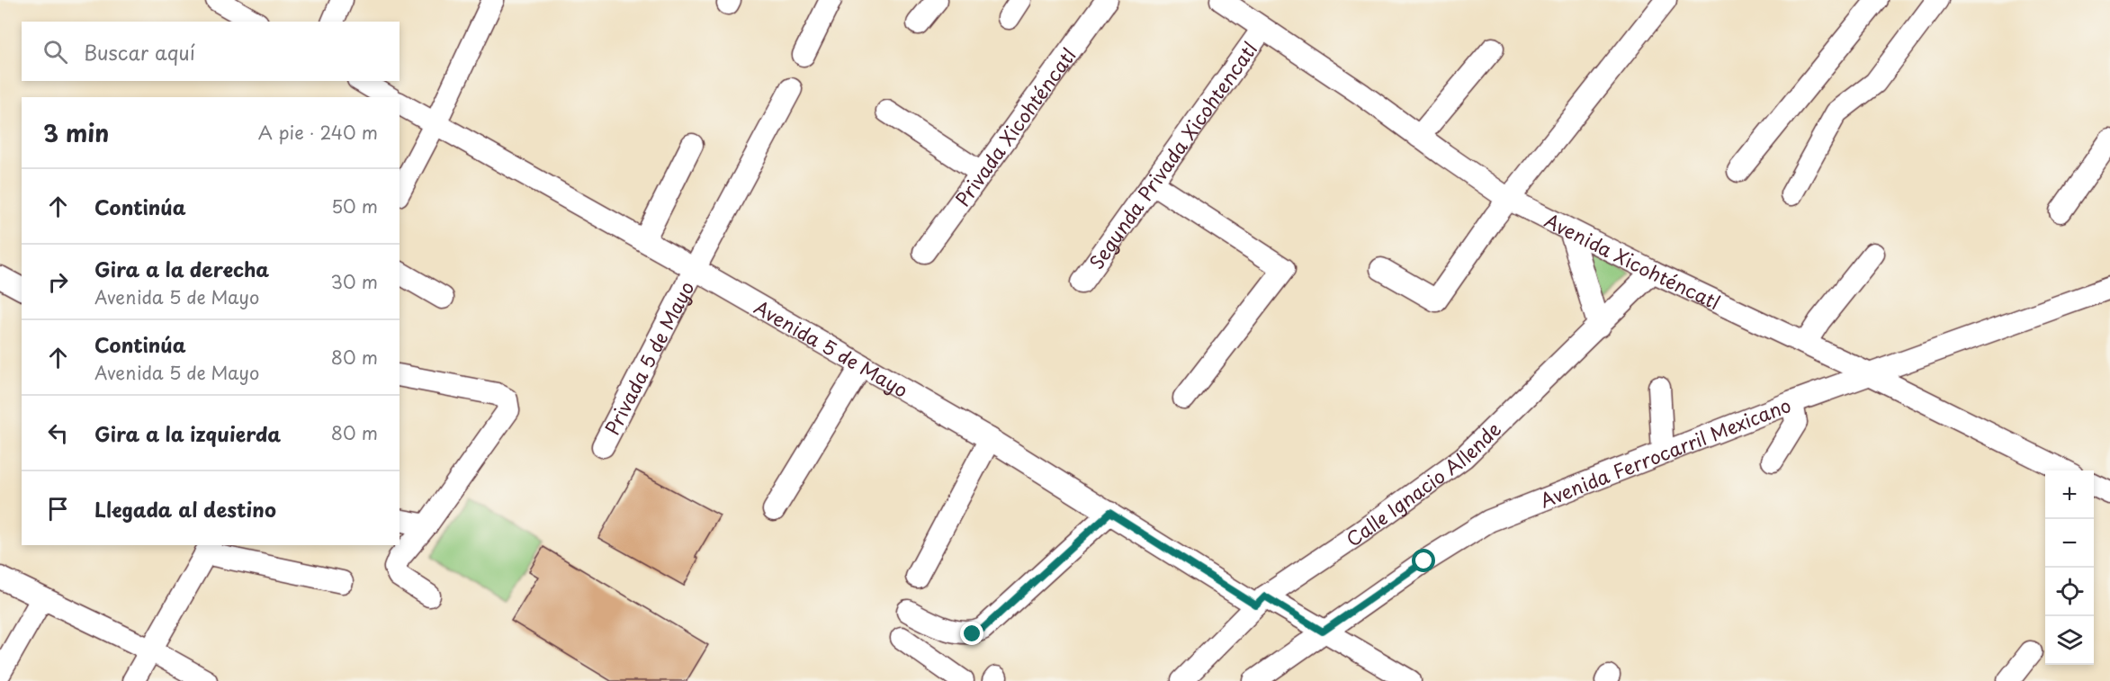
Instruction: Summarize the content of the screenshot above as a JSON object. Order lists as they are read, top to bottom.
{
  "streets": {
    "street": [
      "Privada Xicohténcatl",
      "Segunda Privada Xicohtencatl",
      "Avenida Xicohténcatl",
      "Avenida 5 de Mayo",
      "Privada 5 de Mayo",
      "Avenida Ferrocarril Mexicano",
      "Calle Ignacio Allende"
    ]
  },
  "crossings": [
    ["Segunda Privada Xicohtencatl", "Avenida Xicohténcatl"],
    ["Avenida Xicohténcatl", "Avenida Ferrocarril Mexicano"],
    ["Avenida Xicohténcatl", "Calle Ignacio Allende"],
    ["Avenida 5 de Mayo", "Privada 5 de Mayo"],
    ["Avenida 5 de Mayo", "Avenida Ferrocarril Mexicano"],
    ["Avenida 5 de Mayo", "Calle Ignacio Allende"]
  ],
  "page": {
    "search": "Buscar aquí",
    "heading": ["3 min", "A pie · 240 m"],
    "list": [
      ["Continúa", "50 m"],
      ["Gira a la derecha", "Avenida 5 de Mayo", "30 m"],
      ["Continúa", "Avenida 5 de Mayo", "80 m"],
      ["Gira a la izquierda", "80 m"],
      "Llegada al destino"
    ],
    "map_buttons": ["+", "−"]
  }
}
